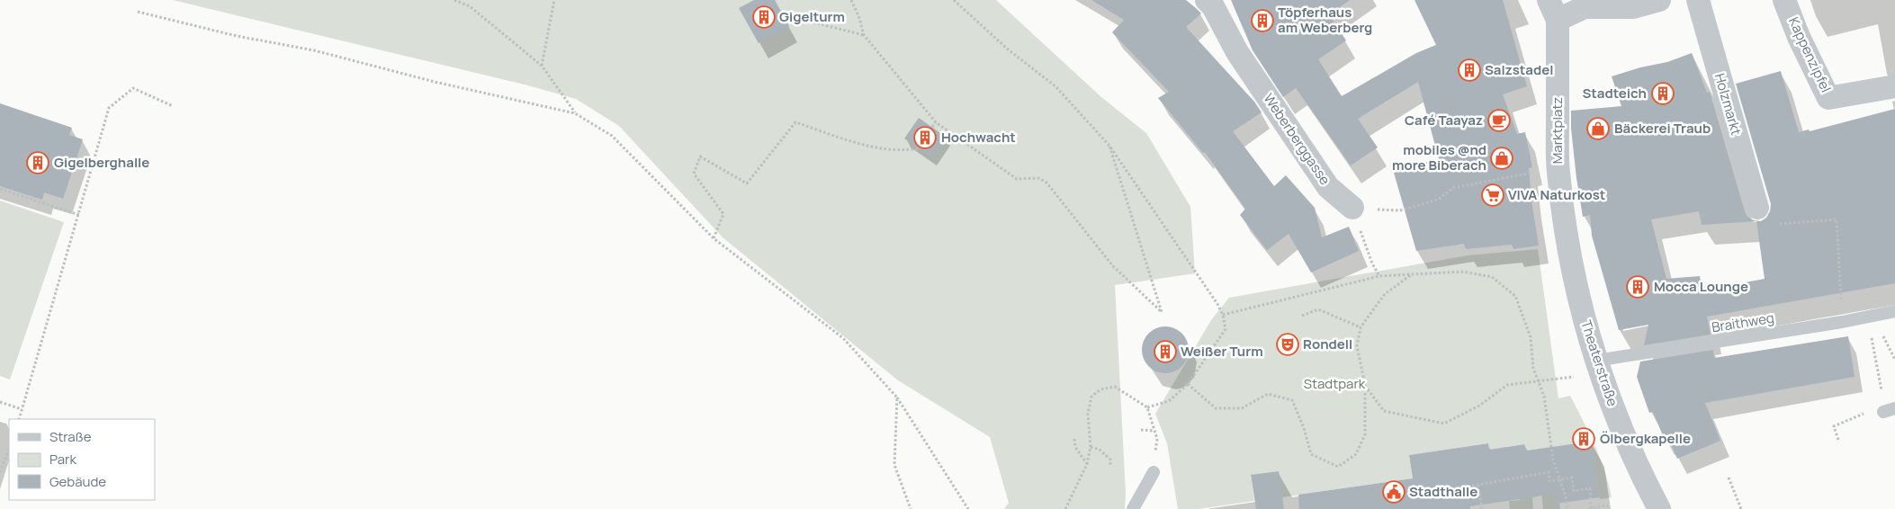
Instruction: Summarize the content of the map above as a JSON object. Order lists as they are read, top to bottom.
{
  "streets": {
    "street": [
      "Kappenzipfel",
      "Holzmarkt",
      "Marktplatz",
      "Weberberggasse",
      "Theaterstraße"
    ],
    "lane": ["Braithweg"]
  },
  "crossings": [
    ["Marktplatz", "Theaterstraße"],
    ["Braithweg", "Theaterstraße"]
  ],
  "parks": ["Stadtpark"],
  "places": {
    "building": [
      "Gigelturm",
      "Töpferhaus am Weberberg",
      "Salzstadel",
      "Stadteich",
      "Hochwacht",
      "Gigelberghalle",
      "Mocca Lounge",
      "Weißer Turm",
      "Ölbergkapelle"
    ],
    "cafe": ["Café Taayaz"],
    "shop": ["Bäckerei Traub", "mobiles @nd more Biberach"],
    "supermarket": ["VIVA Naturkost"],
    "theatre": ["Rondell"],
    "public building": ["Stadthalle"]
  },
  "legend": ["Straße", "Park", "Gebäude"]
}
